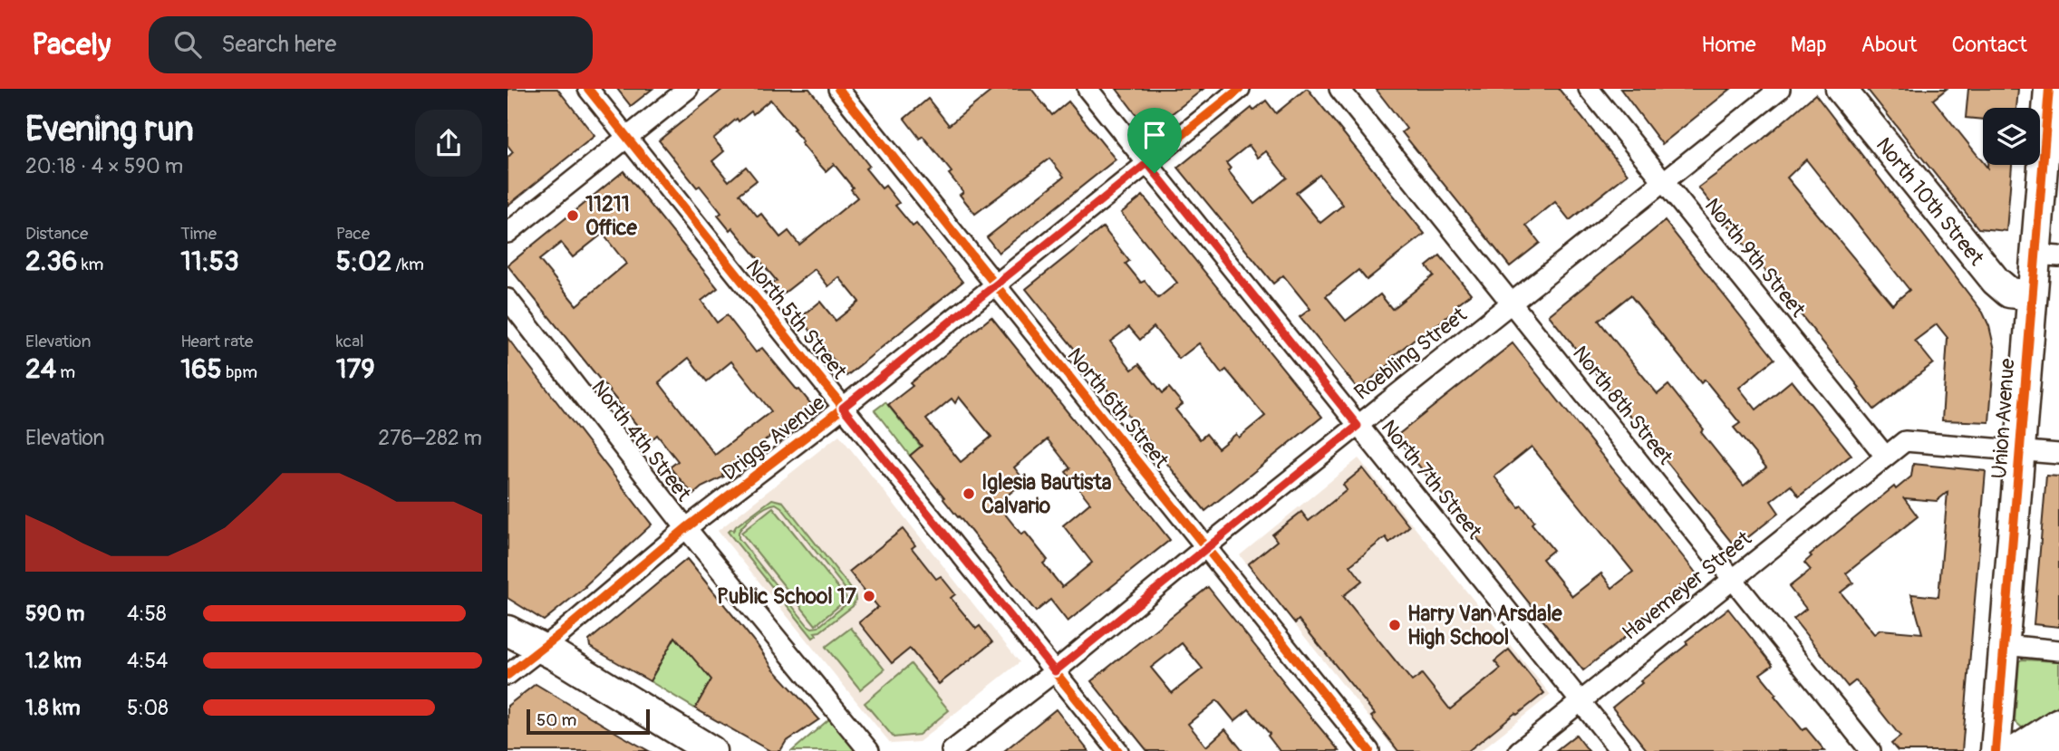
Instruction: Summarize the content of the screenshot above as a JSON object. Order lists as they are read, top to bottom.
{
  "streets": {
    "street": [
      "North 10th Street",
      "North 9th Street",
      "North 5th Street",
      "Roebling Street",
      "North 8th Street",
      "North 6th Street",
      "Union Avenue",
      "Driggs Avenue",
      "North 4th Street",
      "North 7th Street",
      "Havemeyer Street"
    ]
  },
  "crossings": [
    ["North 10th Street", "Union Avenue"],
    ["North 9th Street", "Roebling Street"],
    ["North 9th Street", "Havemeyer Street"],
    ["North 5th Street", "Roebling Street"],
    ["North 5th Street", "Driggs Avenue"],
    ["Roebling Street", "North 8th Street"],
    ["Roebling Street", "North 6th Street"],
    ["Roebling Street", "North 7th Street"],
    ["North 8th Street", "Havemeyer Street"],
    ["North 6th Street", "Driggs Avenue"],
    ["Union Avenue", "Havemeyer Street"],
    ["Driggs Avenue", "North 4th Street"],
    ["Driggs Avenue", "North 7th Street"],
    ["North 7th Street", "Havemeyer Street"]
  ],
  "places": [
    "11211 Office",
    "Iglesia Bautista Calvario",
    "Public School 17",
    "Harry Van Arsdale High School"
  ],
  "scale_bar": "50 m",
  "page": {
    "header": "Pacely",
    "search": "Search here",
    "nav": [
      "Home",
      "Map",
      "About",
      "Contact"
    ],
    "heading": ["Evening run", "20:18 · 4 × 590 m"],
    "stats": [
      ["Distance", "2.36 km"],
      ["Time", "11:53"],
      ["Pace", "5:02 /km"],
      ["Elevation", "24 m"],
      ["Heart rate", "165 bpm"],
      ["kcal", "179"]
    ],
    "chart": ["Elevation", "276–282 m"],
    "list": [
      {
        "name": "590 m",
        "note": "4:58"
      },
      {
        "name": "1.2 km",
        "note": "4:54"
      },
      {
        "name": "1.8 km",
        "note": "5:08"
      }
    ],
    "scale": "50 m"
  }
}
